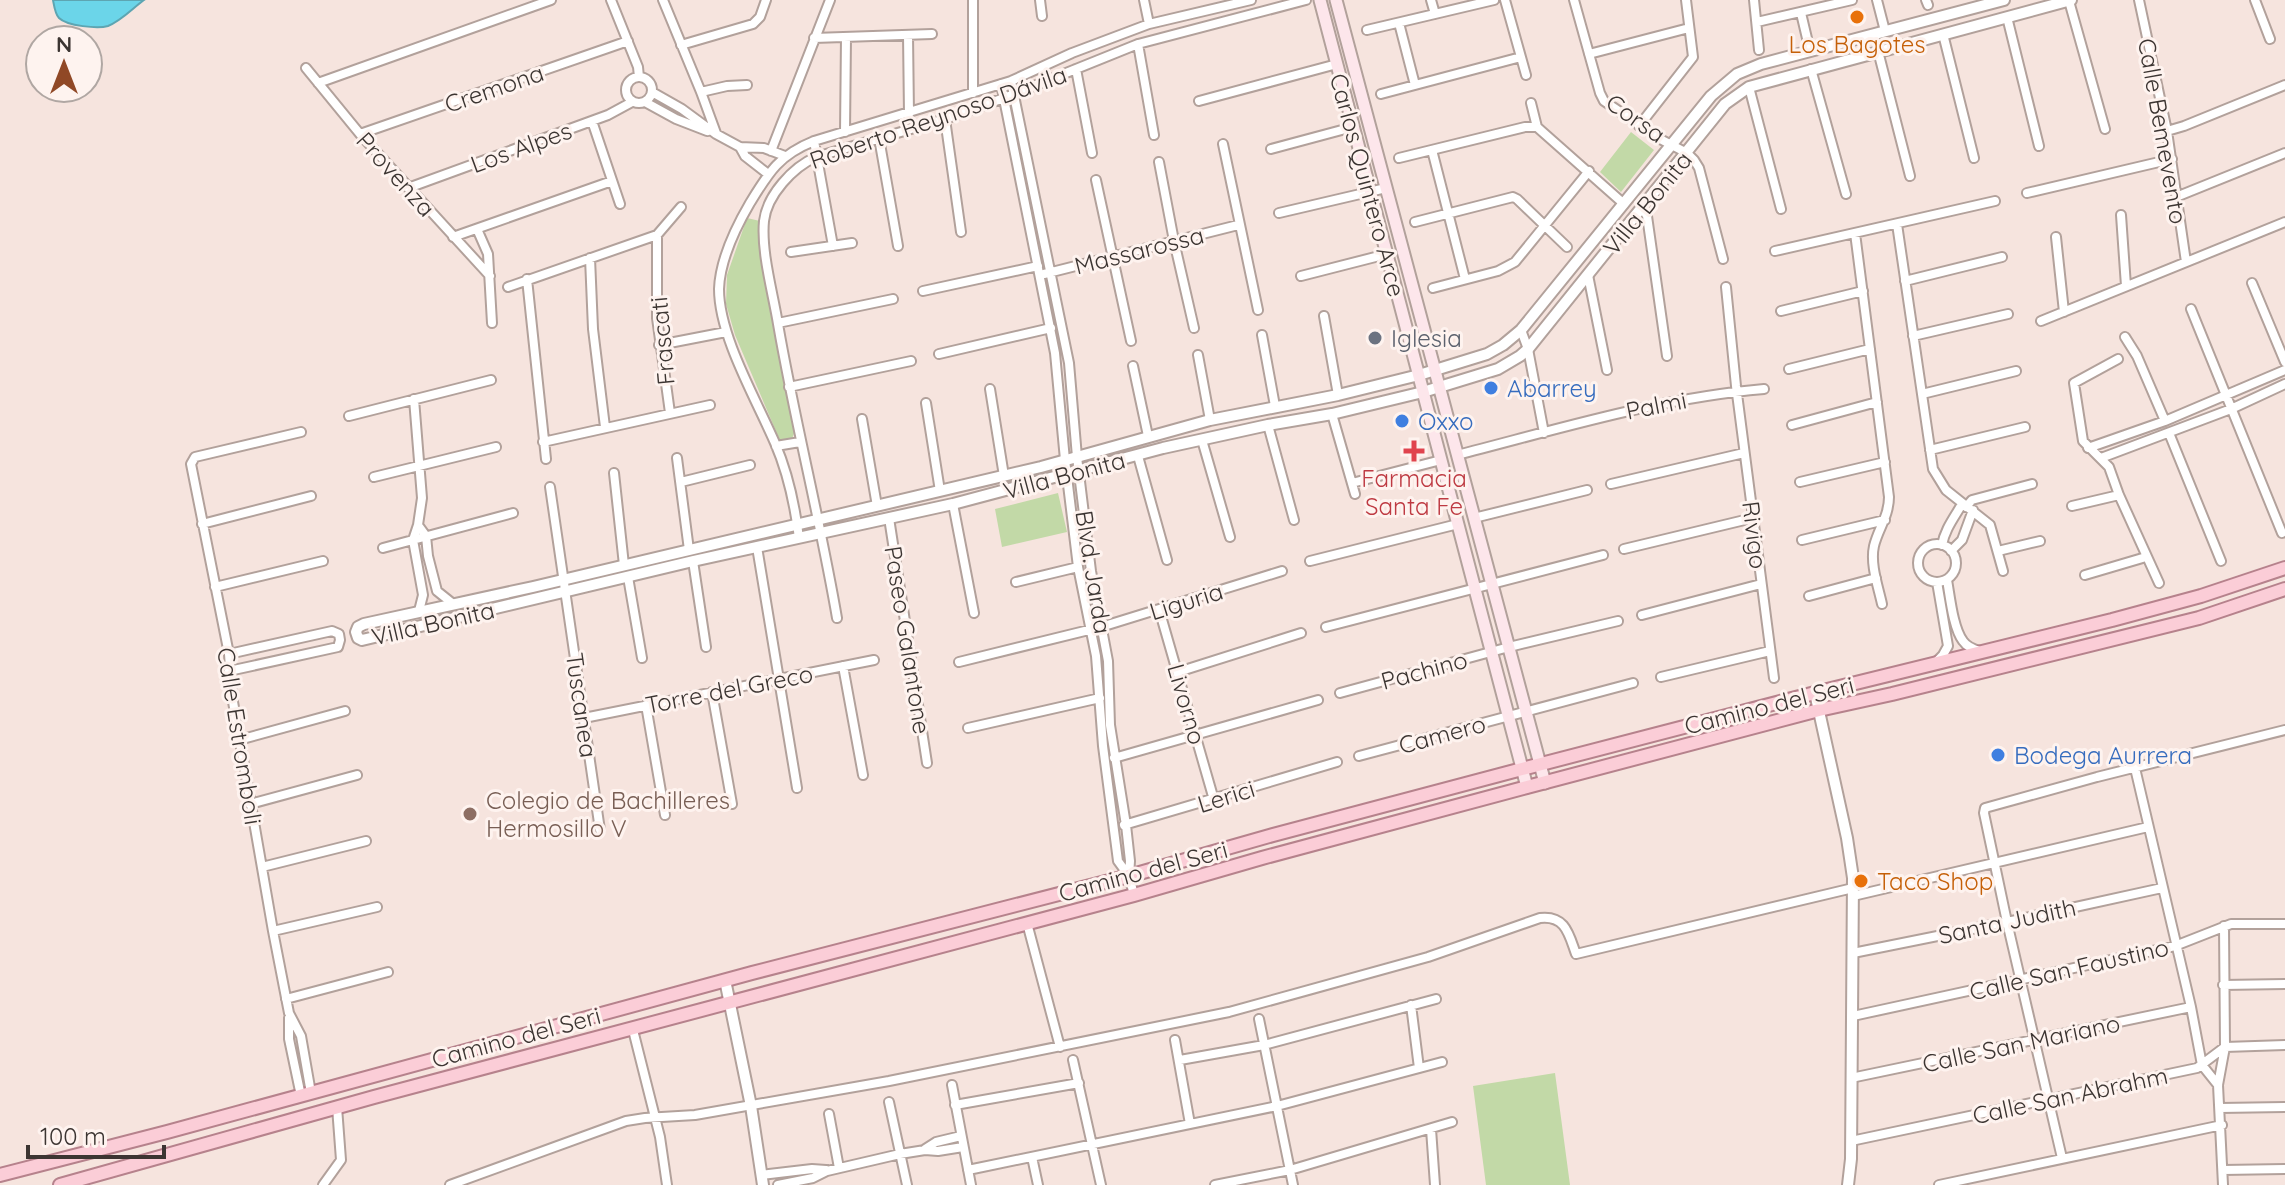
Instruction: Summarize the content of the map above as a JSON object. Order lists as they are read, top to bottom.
{
  "streets": {
    "main road": ["Carlos Quintero Arce", "Camino del Seri"],
    "street": [
      "Cremona",
      "Roberto Reynoso Dávila",
      "Corsa",
      "Calle Bemevento",
      "Los Alpes",
      "Provenza",
      "Villa Bonita",
      "Massarossa",
      "Frascati",
      "Palmi",
      "Rivigo",
      "Blvd. Jarda",
      "Liguria",
      "Paseo Galantone",
      "Pachino",
      "Torre del Greco",
      "Livorno",
      "Tuscanea",
      "Camero",
      "Calle Estromboli",
      "Lerici",
      "Santa Judith",
      "Calle San Faustino",
      "Calle San Mariano",
      "Calle San Abrahm"
    ]
  },
  "crossings": [
    ["Cremona", "Provenza"],
    ["Roberto Reynoso Dávila", "Villa Bonita"],
    ["Roberto Reynoso Dávila", "Blvd. Jarda"],
    ["Corsa", "Villa Bonita"],
    ["Los Alpes", "Provenza"],
    ["Carlos Quintero Arce", "Villa Bonita"],
    ["Carlos Quintero Arce", "Palmi"],
    ["Carlos Quintero Arce", "Pachino"],
    ["Carlos Quintero Arce", "Camino del Seri"],
    ["Carlos Quintero Arce", "Camero"],
    ["Villa Bonita", "Blvd. Jarda"],
    ["Villa Bonita", "Paseo Galantone"],
    ["Villa Bonita", "Tuscanea"],
    ["Villa Bonita", "Calle Estromboli"],
    ["Massarossa", "Blvd. Jarda"],
    ["Palmi", "Rivigo"],
    ["Blvd. Jarda", "Liguria"],
    ["Blvd. Jarda", "Camino del Seri"],
    ["Blvd. Jarda", "Lerici"],
    ["Liguria", "Livorno"],
    ["Torre del Greco", "Tuscanea"],
    ["Livorno", "Lerici"]
  ],
  "places": {
    "other": [
      "Los Bagotes",
      "Iglesia",
      "Abarrey",
      "Oxxo",
      "Bodega Aurrera",
      "Colegio de Bachilleres Hermosillo V",
      "Taco Shop"
    ],
    "health": ["Farmacia Santa Fe"]
  },
  "scale_bar": "100 m",
  "north": "top"
}
